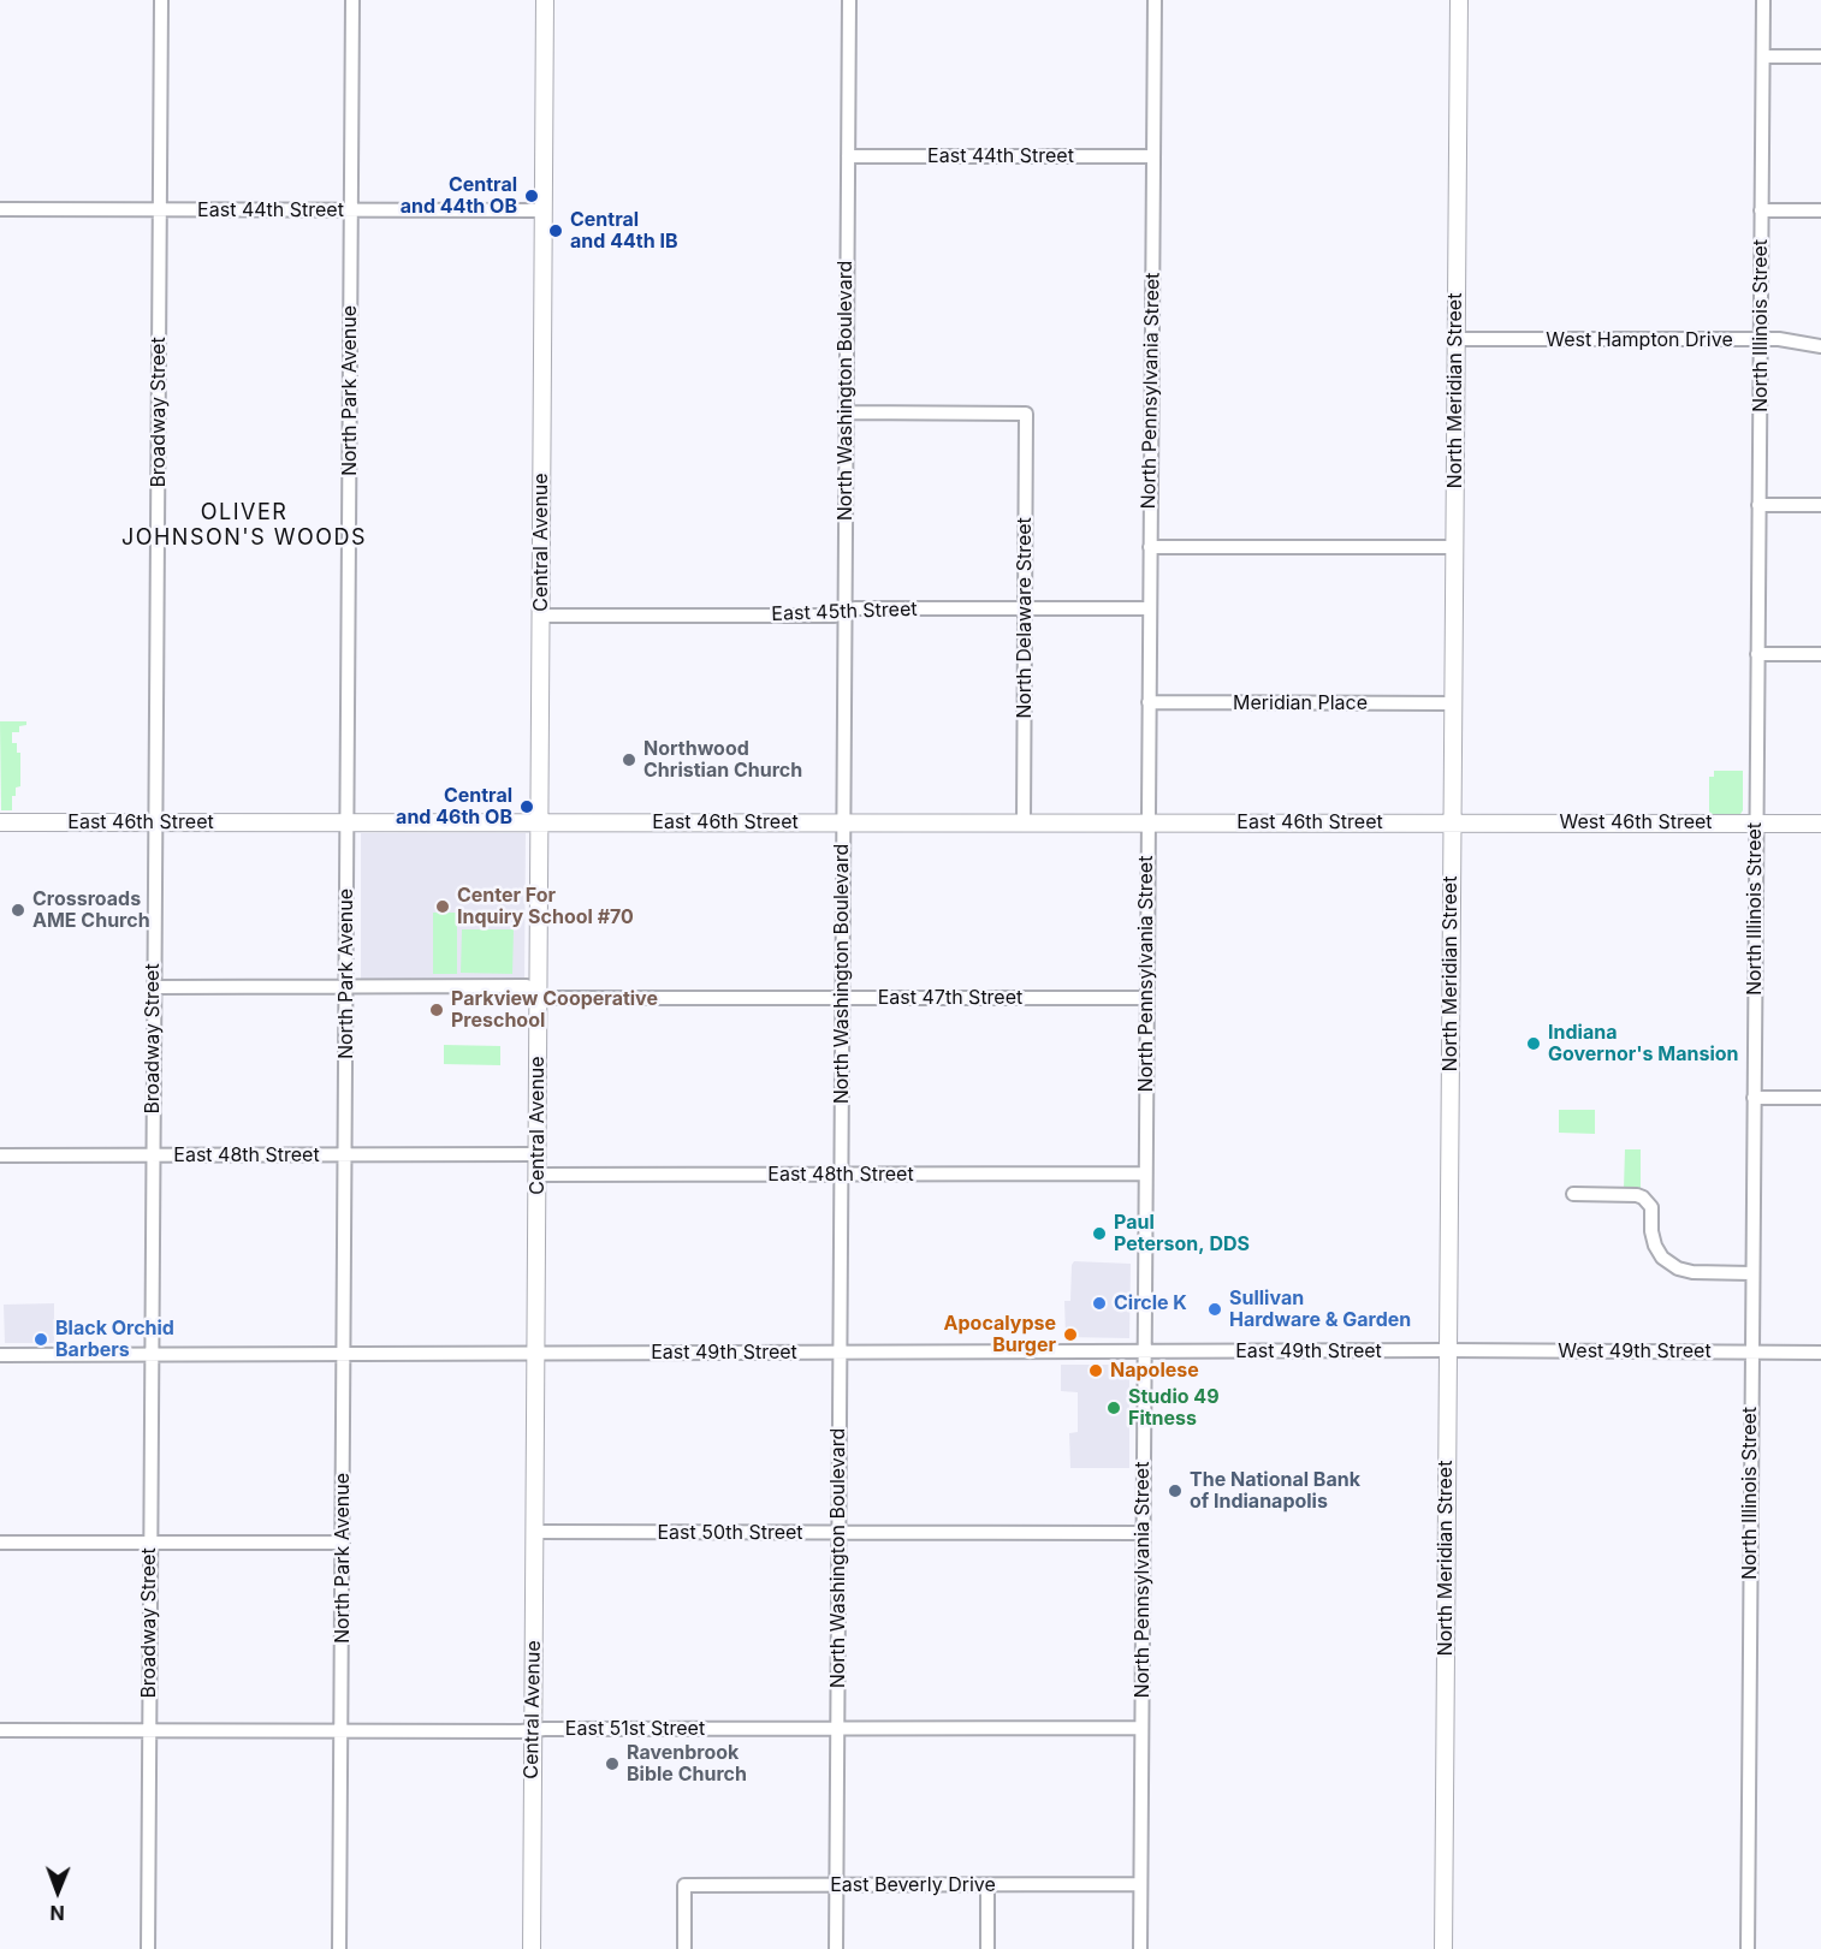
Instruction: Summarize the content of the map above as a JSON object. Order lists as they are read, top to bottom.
{
  "streets": {
    "main road": [
      "North Meridian Street",
      "Central Avenue",
      "East 46th Street",
      "West 46th Street"
    ],
    "street": [
      "East 44th Street",
      "North Illinois Street",
      "West Hampton Drive",
      "North Park Avenue",
      "North Washington Boulevard",
      "North Pennsylvania Street",
      "Broadway Street",
      "East 45th Street",
      "North Delaware Street",
      "Meridian Place",
      "East 47th Street",
      "East 48th Street",
      "East 49th Street",
      "West 49th Street",
      "East 50th Street",
      "East 51st Street",
      "East Beverly Drive"
    ]
  },
  "crossings": [
    ["East 44th Street", "North Park Avenue"],
    ["East 44th Street", "North Washington Boulevard"],
    ["East 44th Street", "North Pennsylvania Street"],
    ["East 44th Street", "Broadway Street"],
    ["East 44th Street", "Central Avenue"],
    ["North Illinois Street", "West Hampton Drive"],
    ["North Illinois Street", "West 46th Street"],
    ["North Illinois Street", "West 49th Street"],
    ["West Hampton Drive", "North Meridian Street"],
    ["North Park Avenue", "East 46th Street"],
    ["North Park Avenue", "East 47th Street"],
    ["North Park Avenue", "East 48th Street"],
    ["North Park Avenue", "East 49th Street"],
    ["North Park Avenue", "East 51st Street"],
    ["North Washington Boulevard", "East 45th Street"],
    ["North Washington Boulevard", "North Delaware Street"],
    ["North Washington Boulevard", "East 46th Street"],
    ["North Washington Boulevard", "East 47th Street"],
    ["North Washington Boulevard", "East 48th Street"],
    ["North Washington Boulevard", "East 49th Street"],
    ["North Washington Boulevard", "East 50th Street"],
    ["North Washington Boulevard", "East 51st Street"],
    ["North Washington Boulevard", "East Beverly Drive"],
    ["North Pennsylvania Street", "East 45th Street"],
    ["North Pennsylvania Street", "Meridian Place"],
    ["North Pennsylvania Street", "East 46th Street"],
    ["North Pennsylvania Street", "East 47th Street"],
    ["North Pennsylvania Street", "East 48th Street"],
    ["North Pennsylvania Street", "East 49th Street"],
    ["North Pennsylvania Street", "East 50th Street"],
    ["North Pennsylvania Street", "East 51st Street"],
    ["North Pennsylvania Street", "East Beverly Drive"],
    ["North Meridian Street", "Meridian Place"],
    ["North Meridian Street", "East 46th Street"],
    ["North Meridian Street", "West 46th Street"],
    ["North Meridian Street", "East 49th Street"],
    ["North Meridian Street", "West 49th Street"],
    ["Broadway Street", "East 46th Street"],
    ["Broadway Street", "East 47th Street"],
    ["Broadway Street", "East 48th Street"],
    ["Broadway Street", "East 49th Street"],
    ["Broadway Street", "East 51st Street"],
    ["Central Avenue", "East 45th Street"],
    ["Central Avenue", "East 46th Street"],
    ["Central Avenue", "East 47th Street"],
    ["Central Avenue", "East 48th Street"],
    ["Central Avenue", "East 49th Street"],
    ["Central Avenue", "East 50th Street"],
    ["Central Avenue", "East 51st Street"],
    ["East 45th Street", "North Delaware Street"],
    ["North Delaware Street", "East 46th Street"],
    ["East 46th Street", "West 46th Street"],
    ["East 49th Street", "West 49th Street"]
  ],
  "districts": ["OLIVER JOHNSON'S WOODS"],
  "places": [
    "Central and 44th OB",
    "Central and 44th IB",
    "Northwood Christian Church",
    "Central and 46th OB",
    "Center For Inquiry School #70",
    "Crossroads AME Church",
    "Parkview Cooperative Preschool",
    "Indiana Governor's Mansion",
    "Paul Peterson, DDS",
    "Circle K",
    "Sullivan Hardware & Garden",
    "Apocalypse Burger",
    "Black Orchid Barbers",
    "Napolese",
    "Studio 49 Fitness",
    "The National Bank of Indianapolis",
    "Ravenbrook Bible Church"
  ],
  "north": "bottom"
}
